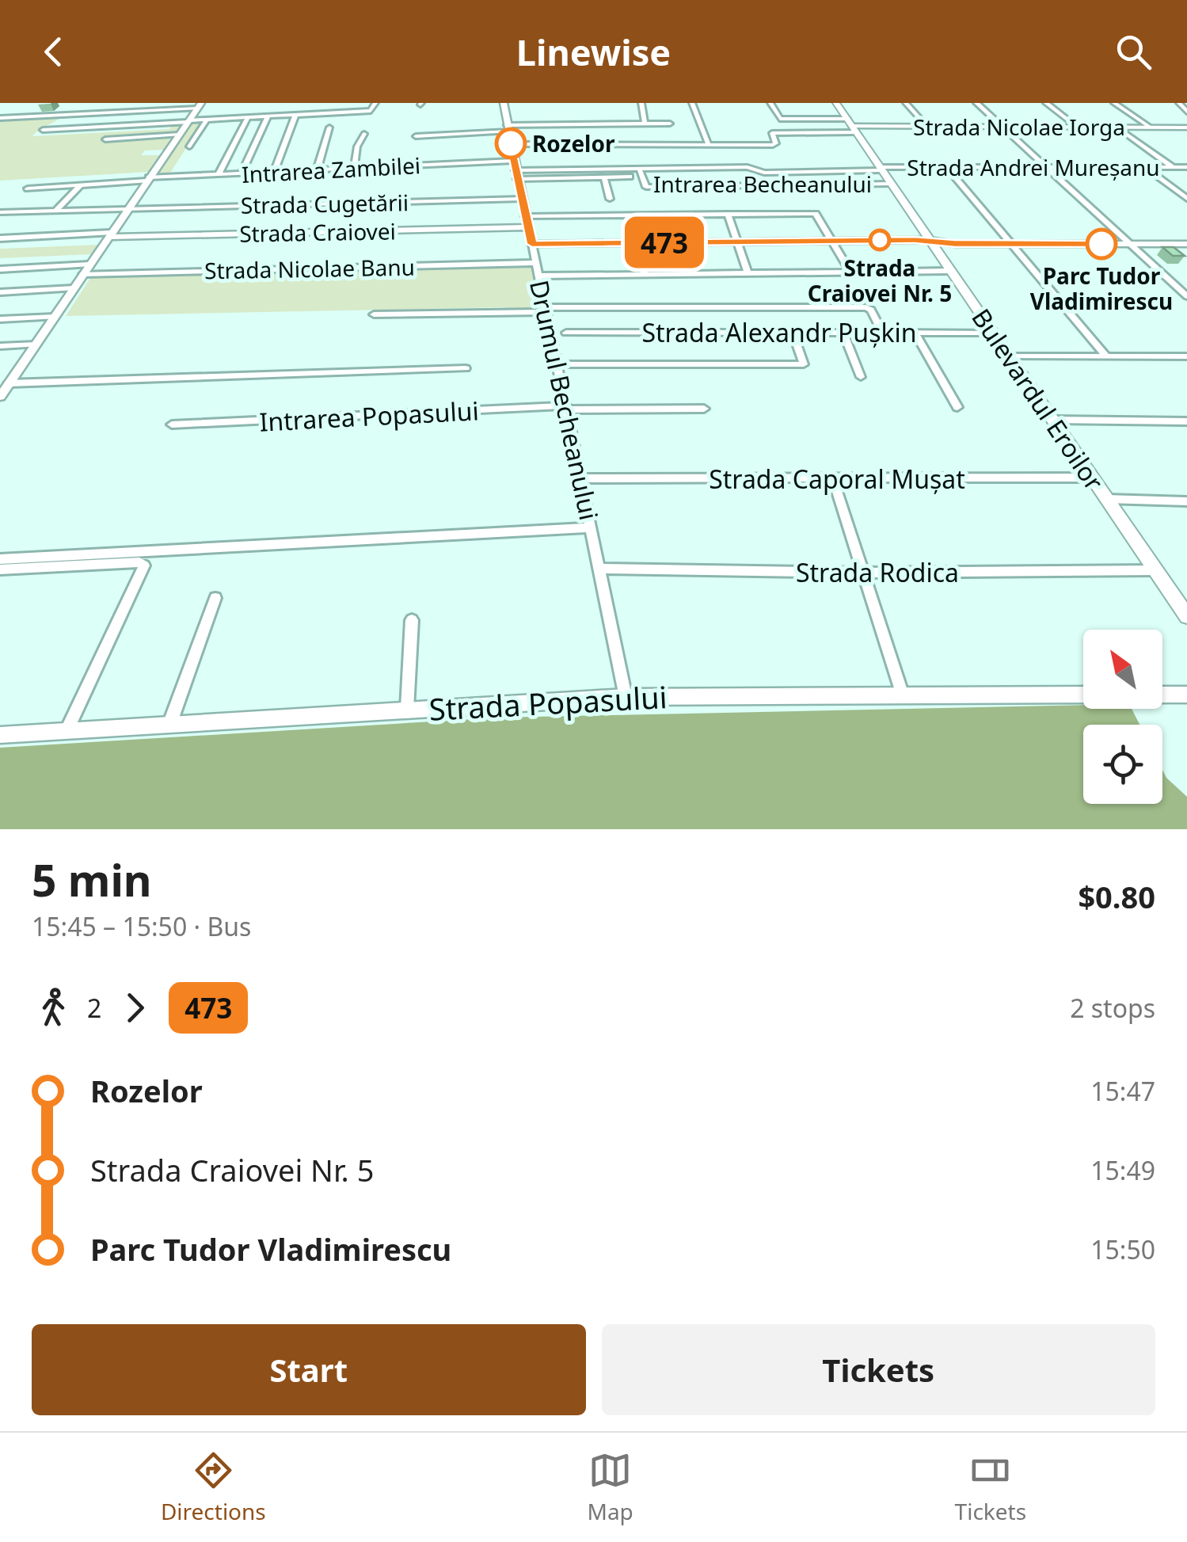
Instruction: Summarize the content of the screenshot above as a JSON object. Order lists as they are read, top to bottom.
{
  "streets": {
    "main road": ["Bulevardul Eroilor"],
    "street": [
      "Strada Nicolae Iorga",
      "Strada Andrei Mureșanu",
      "Intrarea Zambilei",
      "Intrarea Becheanului",
      "Strada Cugetării",
      "Strada Craiovei",
      "Strada Nicolae Banu",
      "Strada Alexandr Pușkin",
      "Drumul Becheanului",
      "Intrarea Popasului",
      "Strada Caporal Mușat",
      "Strada Rodica",
      "Strada Popasului"
    ]
  },
  "crossings": [
    ["Strada Nicolae Iorga", "Bulevardul Eroilor"],
    ["Strada Andrei Mureșanu", "Intrarea Becheanului"],
    ["Strada Andrei Mureșanu", "Bulevardul Eroilor"],
    ["Intrarea Zambilei", "Drumul Becheanului"],
    ["Intrarea Becheanului", "Bulevardul Eroilor"],
    ["Intrarea Becheanului", "Drumul Becheanului"],
    ["Strada Cugetării", "Drumul Becheanului"],
    ["Strada Craiovei", "Drumul Becheanului"],
    ["Strada Nicolae Banu", "Drumul Becheanului"],
    ["Strada Alexandr Pușkin", "Bulevardul Eroilor"],
    ["Bulevardul Eroilor", "Strada Caporal Mușat"],
    ["Bulevardul Eroilor", "Strada Rodica"],
    ["Drumul Becheanului", "Intrarea Popasului"],
    ["Drumul Becheanului", "Strada Caporal Mușat"],
    ["Drumul Becheanului", "Strada Rodica"],
    ["Drumul Becheanului", "Strada Popasului"]
  ],
  "places": ["Rozelor", "Strada Craiovei Nr. 5", "Parc Tudor Vladimirescu"],
  "lines": ["bus line 473"],
  "north": "top left",
  "page": {
    "header": "Linewise",
    "on_map": "473",
    "heading": ["5 min", "15:45 – 15:50 · Bus", "$0.80"],
    "legs": ["2", "473", "2 stops"],
    "list": [
      {
        "name": "Rozelor",
        "value": "15:47"
      },
      {
        "name": "Strada Craiovei Nr. 5",
        "value": "15:49"
      },
      {
        "name": "Parc Tudor Vladimirescu",
        "value": "15:50"
      }
    ],
    "buttons": ["Start", "Tickets"],
    "tabs": ["Directions", "Map", "Tickets"]
  }
}
